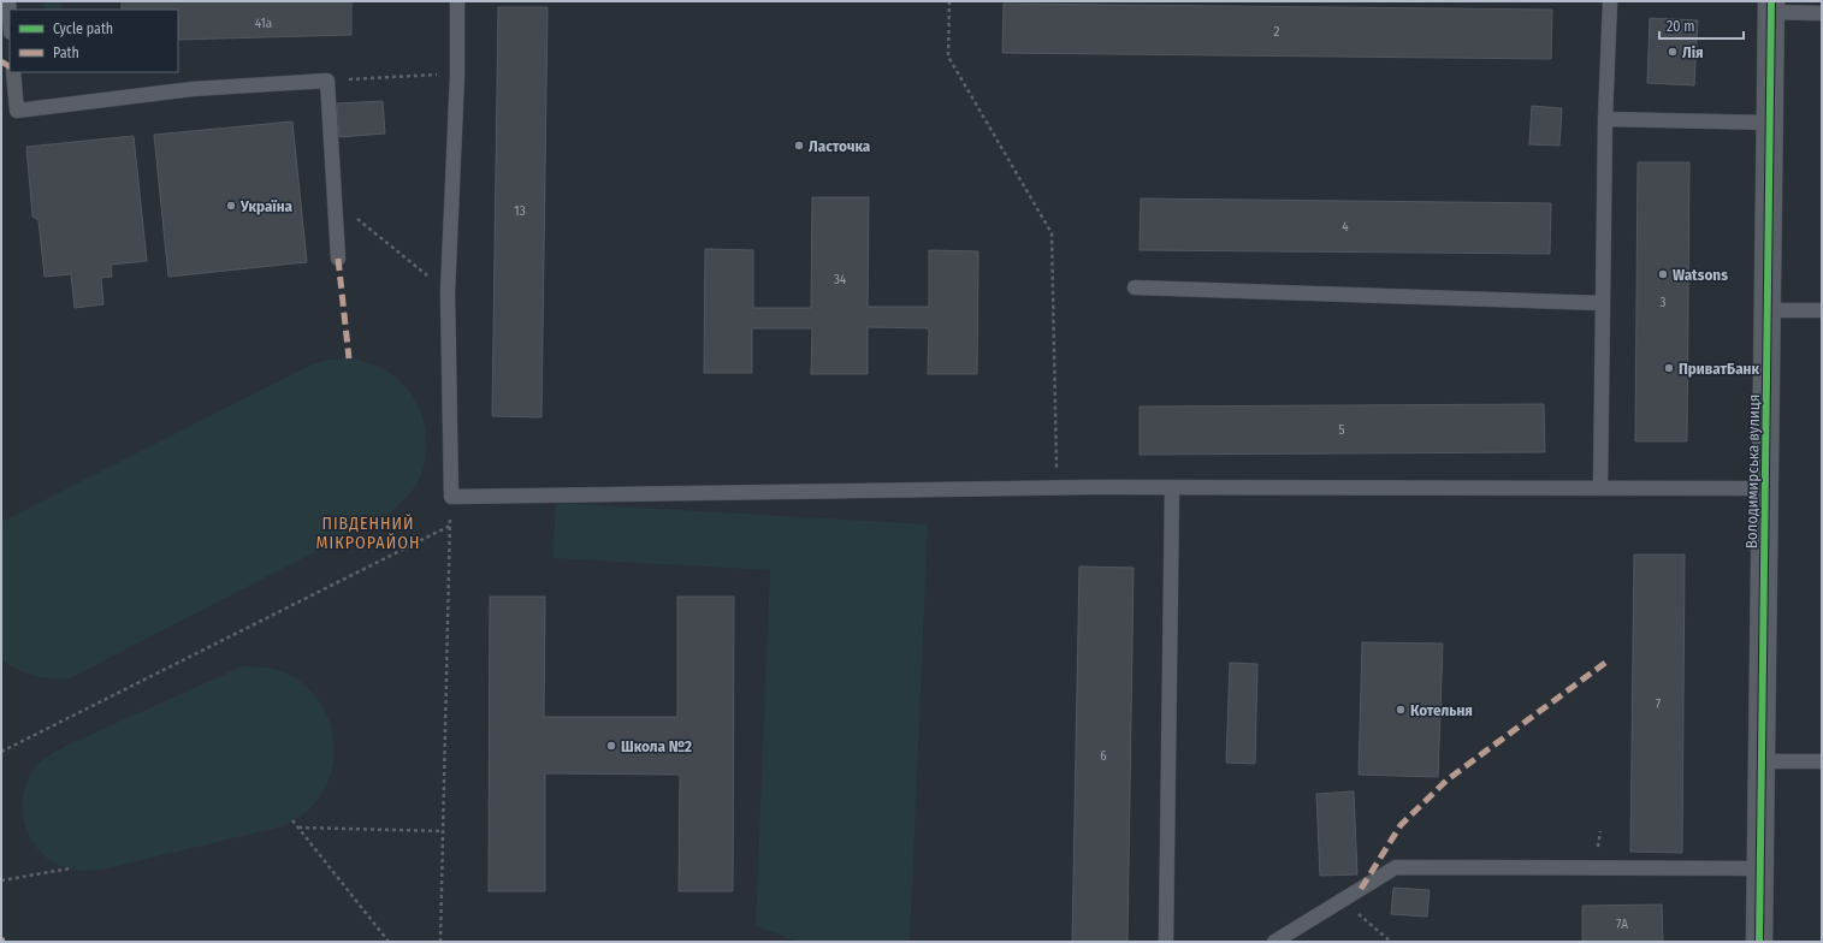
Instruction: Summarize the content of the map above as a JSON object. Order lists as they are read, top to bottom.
{
  "streets": {
    "street": ["Володимирська вулиця"]
  },
  "districts": ["ПІВДЕННИЙ МІКРОРАЙОН"],
  "places": [
    "Лія",
    "Ласточка",
    "Україна",
    "Watsons",
    "ПриватБанк",
    "Котельня",
    "Школа №2"
  ],
  "house_numbers": [
    "41а",
    "2",
    "13",
    "4",
    "34",
    "3",
    "5",
    "7",
    "6",
    "7А"
  ],
  "legend": ["Cycle path", "Path"],
  "scale_bar": "20 m"
}
